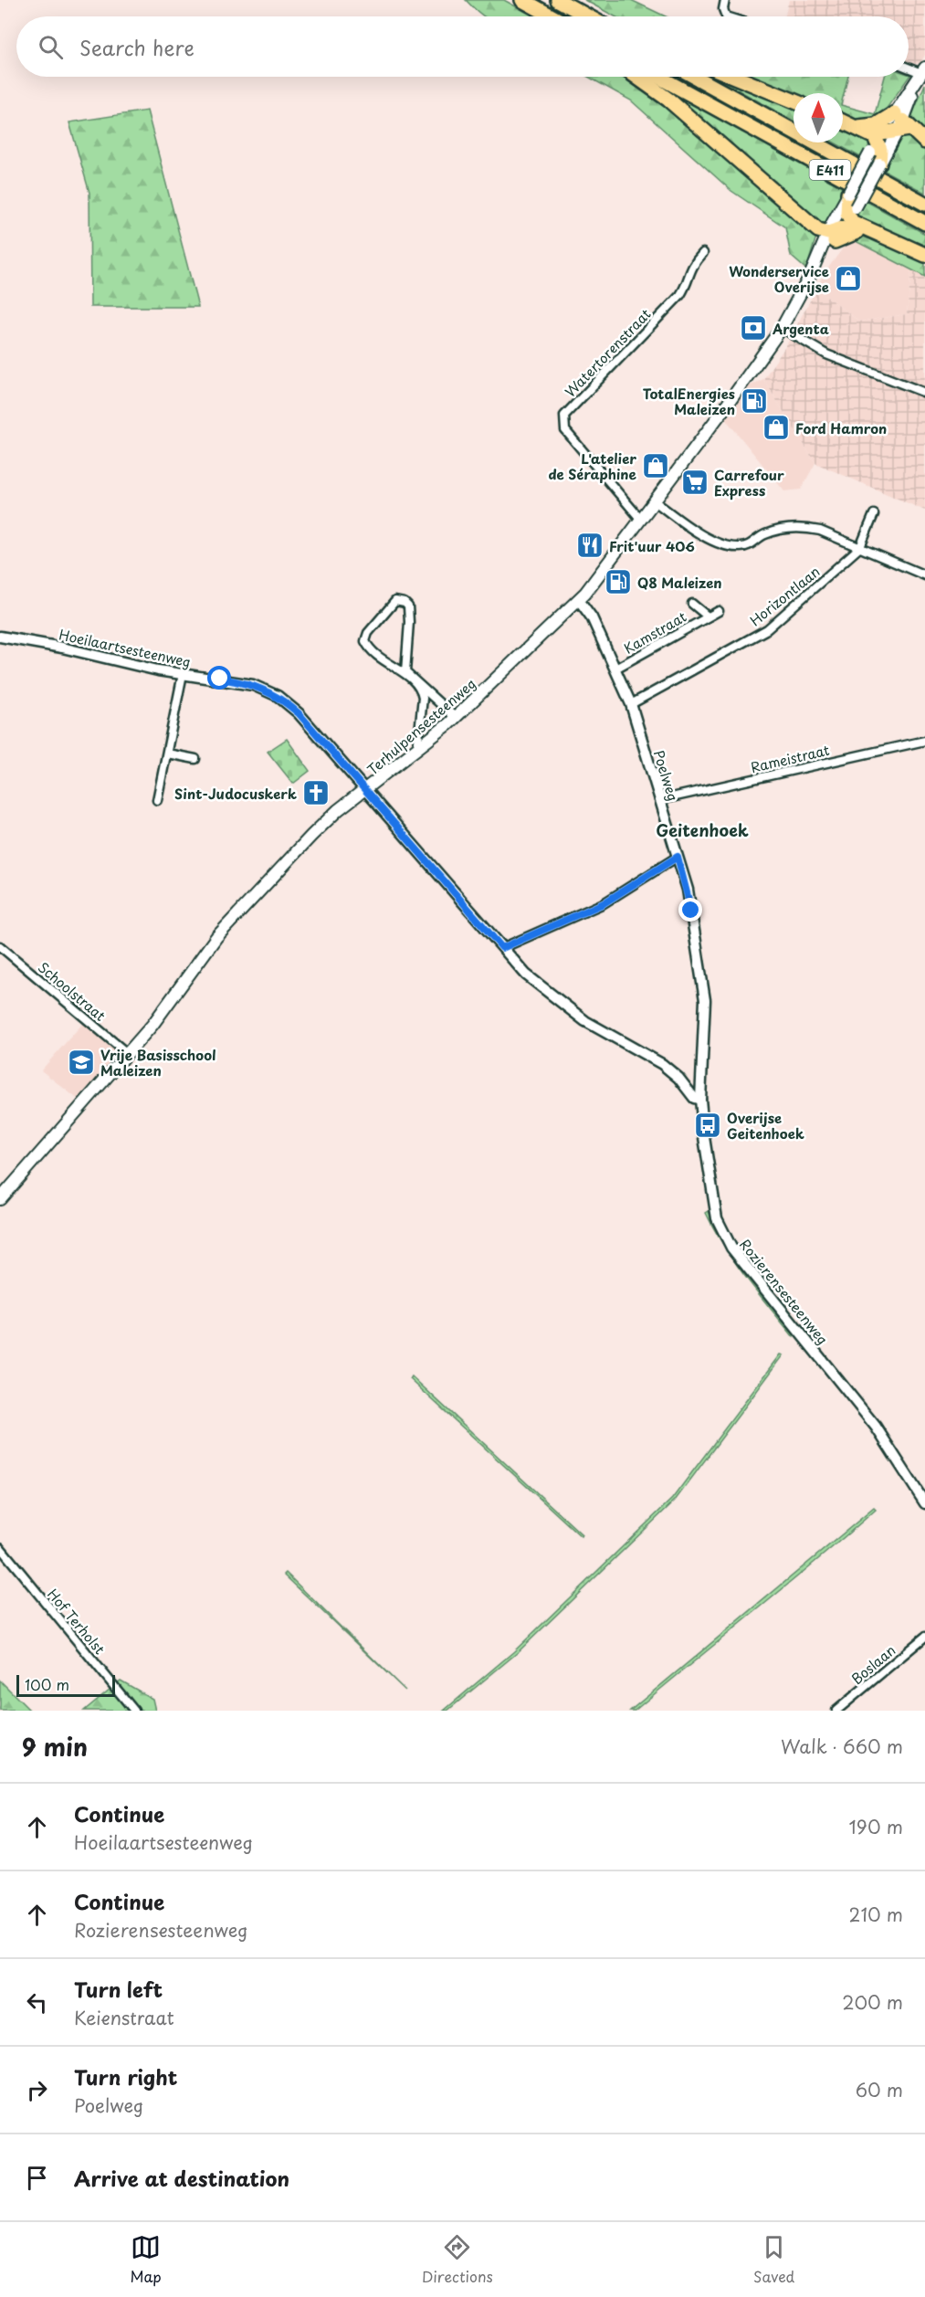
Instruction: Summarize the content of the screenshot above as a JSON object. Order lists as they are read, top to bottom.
{
  "streets": {
    "highway": ["E411"],
    "main road": ["Terhulpensesteenweg"],
    "street": [
      "Watertorenstraat",
      "Horizontlaan",
      "Kamstraat",
      "Hoeilaartsesteenweg",
      "Rameistraat",
      "Poelweg",
      "Schoolstraat",
      "Rozierensesteenweg",
      "Hof Terholst",
      "Boslaan"
    ]
  },
  "crossings": [
    ["Watertorenstraat", "Terhulpensesteenweg"],
    ["Horizontlaan", "Poelweg"],
    ["Kamstraat", "Poelweg"],
    ["Hoeilaartsesteenweg", "Terhulpensesteenweg"],
    ["Terhulpensesteenweg", "Poelweg"],
    ["Terhulpensesteenweg", "Schoolstraat"],
    ["Rameistraat", "Poelweg"],
    ["Poelweg", "Rozierensesteenweg"]
  ],
  "districts": ["Geitenhoek"],
  "places": {
    "shop": ["Wonderservice Overijse", "Ford Hamron", "L'atelier de Séraphine"],
    "bank": ["Argenta"],
    "fuel station": ["TotalEnergies Maleizen", "Q8 Maleizen"],
    "supermarket": ["Carrefour Express"],
    "restaurant": ["Frit'uur 406"],
    "church": ["Sint-Judocuskerk"],
    "school or university": ["Vrije Basisschool Maleizen"],
    "bus stop": ["Overijse Geitenhoek"]
  },
  "scale_bar": "100 m",
  "north": "top",
  "page": {
    "search": "Search here",
    "scale": "100 m",
    "heading": ["9 min", "Walk · 660 m"],
    "list": [
      ["Continue", "Hoeilaartsesteenweg", "190 m"],
      ["Continue", "Rozierensesteenweg", "210 m"],
      ["Turn left", "Keienstraat", "200 m"],
      ["Turn right", "Poelweg", "60 m"],
      "Arrive at destination"
    ],
    "nav": ["Map", "Directions", "Saved"]
  }
}
